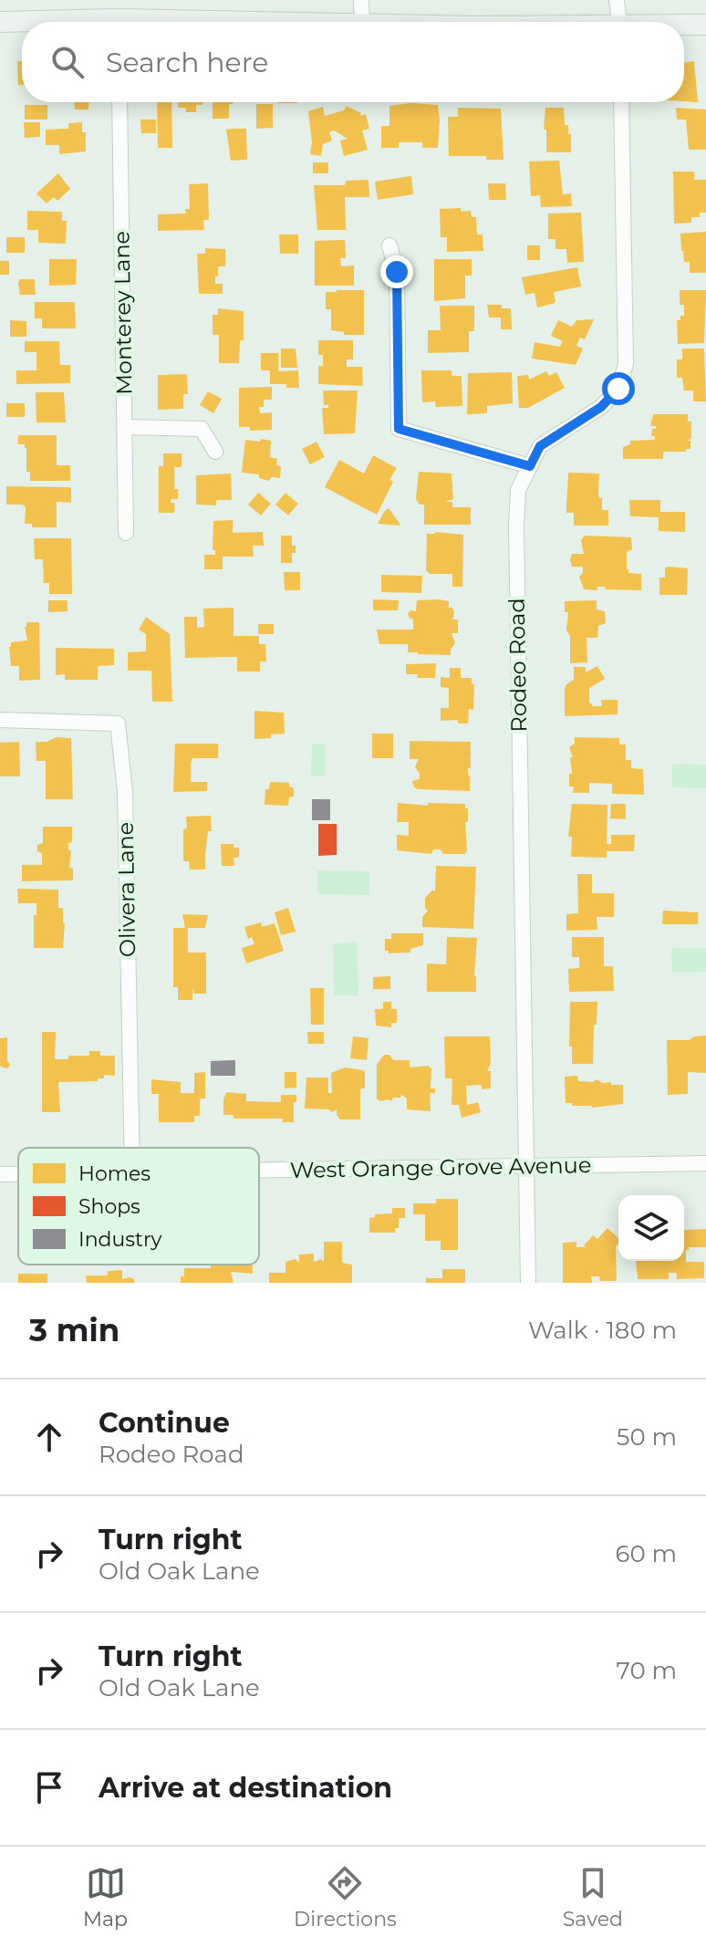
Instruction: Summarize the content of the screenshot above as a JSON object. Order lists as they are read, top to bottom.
{
  "streets": {
    "street": [
      "Monterey Lane",
      "Rodeo Road",
      "Olivera Lane",
      "West Orange Grove Avenue"
    ]
  },
  "crossings": [
    ["Rodeo Road", "West Orange Grove Avenue"]
  ],
  "legend": ["Homes", "Shops", "Industry"],
  "page": {
    "search": "Search here",
    "heading": ["3 min", "Walk · 180 m"],
    "list": [
      ["Continue", "Rodeo Road", "50 m"],
      ["Turn right", "Old Oak Lane", "60 m"],
      ["Turn right", "Old Oak Lane", "70 m"],
      "Arrive at destination"
    ],
    "nav": ["Map", "Directions", "Saved"]
  }
}
